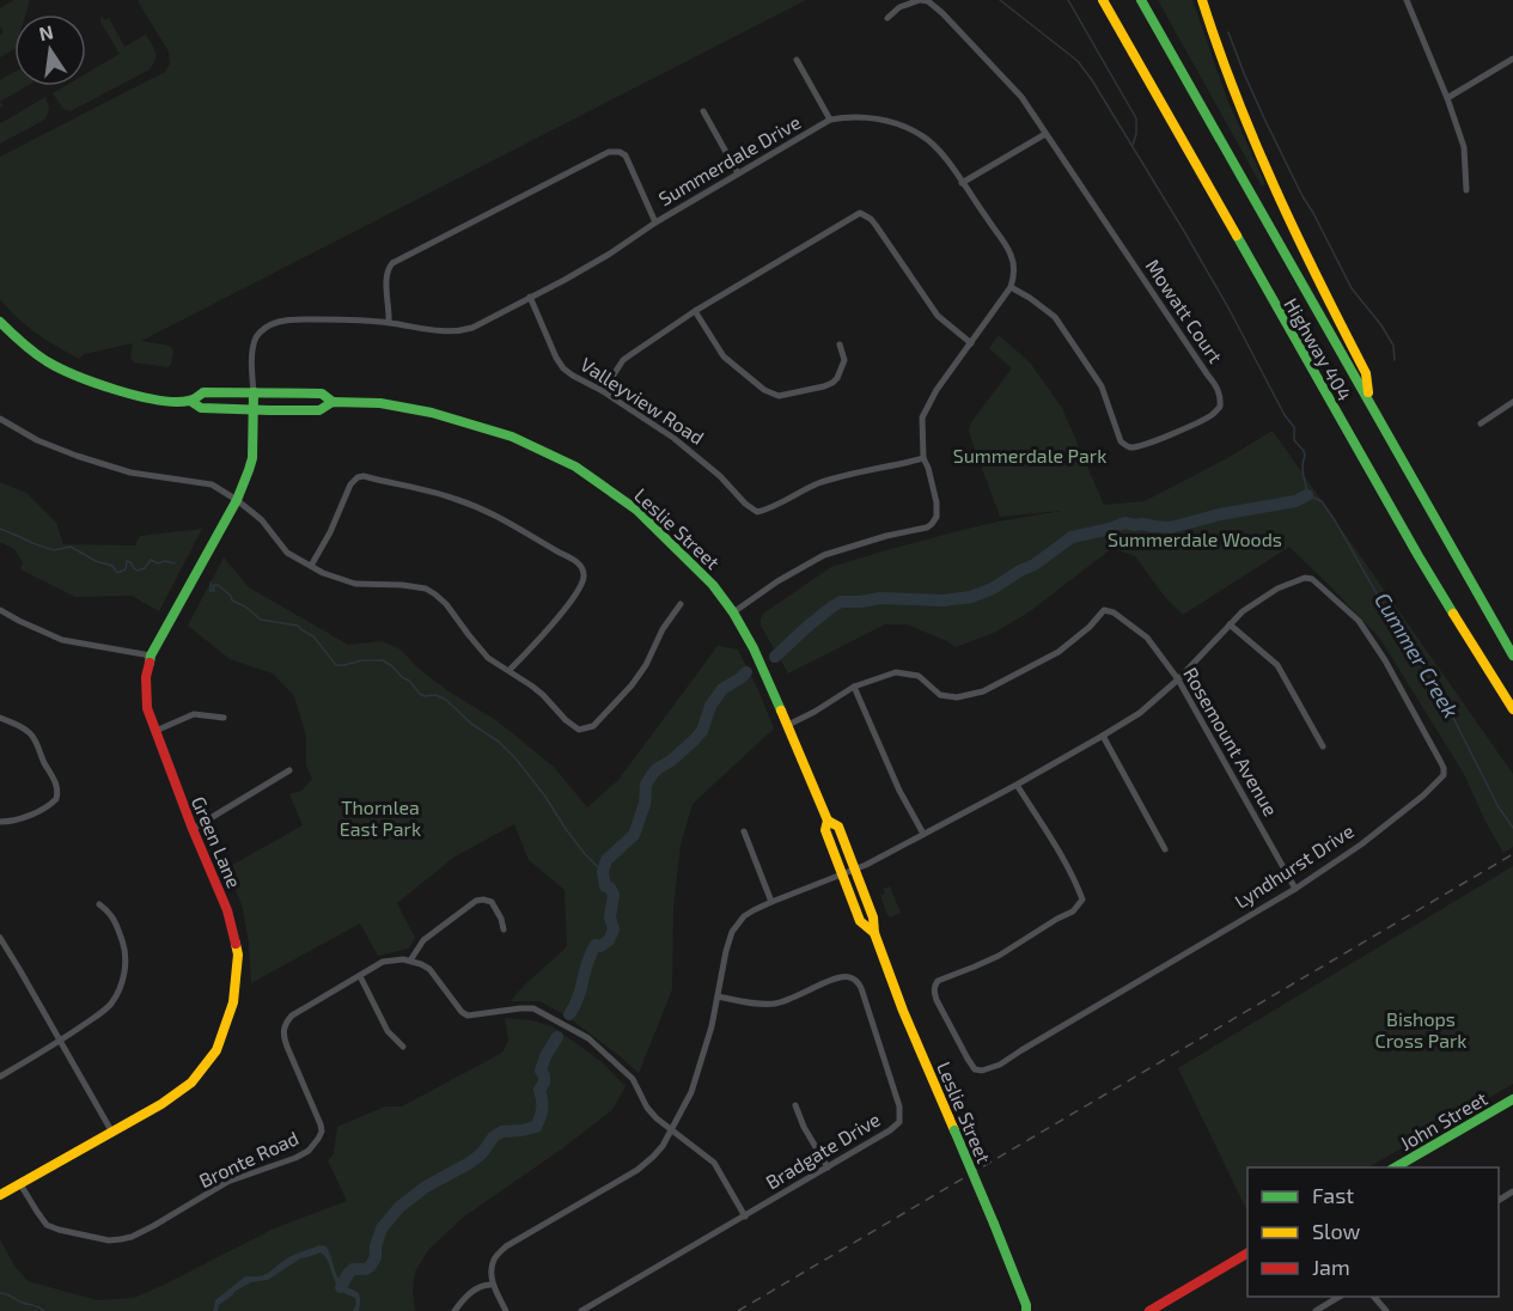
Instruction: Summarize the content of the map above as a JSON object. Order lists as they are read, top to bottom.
{
  "streets": {
    "main road": [
      "Highway 404",
      "Leslie Street",
      "Green Lane",
      "John Street"
    ],
    "street": [
      "Summerdale Drive",
      "Mowatt Court",
      "Valleyview Road",
      "Rosemount Avenue",
      "Lyndhurst Drive",
      "Bradgate Drive",
      "Bronte Road"
    ]
  },
  "crossings": [
    ["Summerdale Drive", "Mowatt Court"],
    ["Summerdale Drive", "Valleyview Road"],
    ["Summerdale Drive", "Leslie Street"],
    ["Summerdale Drive", "Green Lane"],
    ["Leslie Street", "Rosemount Avenue"],
    ["Leslie Street", "Green Lane"],
    ["Leslie Street", "Lyndhurst Drive"],
    ["Rosemount Avenue", "Lyndhurst Drive"],
    ["Green Lane", "Bronte Road"],
    ["Lyndhurst Drive", "Bradgate Drive"]
  ],
  "water": ["Cummer Creek"],
  "parks": [
    "Summerdale Park",
    "Summerdale Woods",
    "Thornlea East Park",
    "Bishops Cross Park"
  ],
  "legend": ["Fast", "Slow", "Jam"],
  "north": "top"
}
